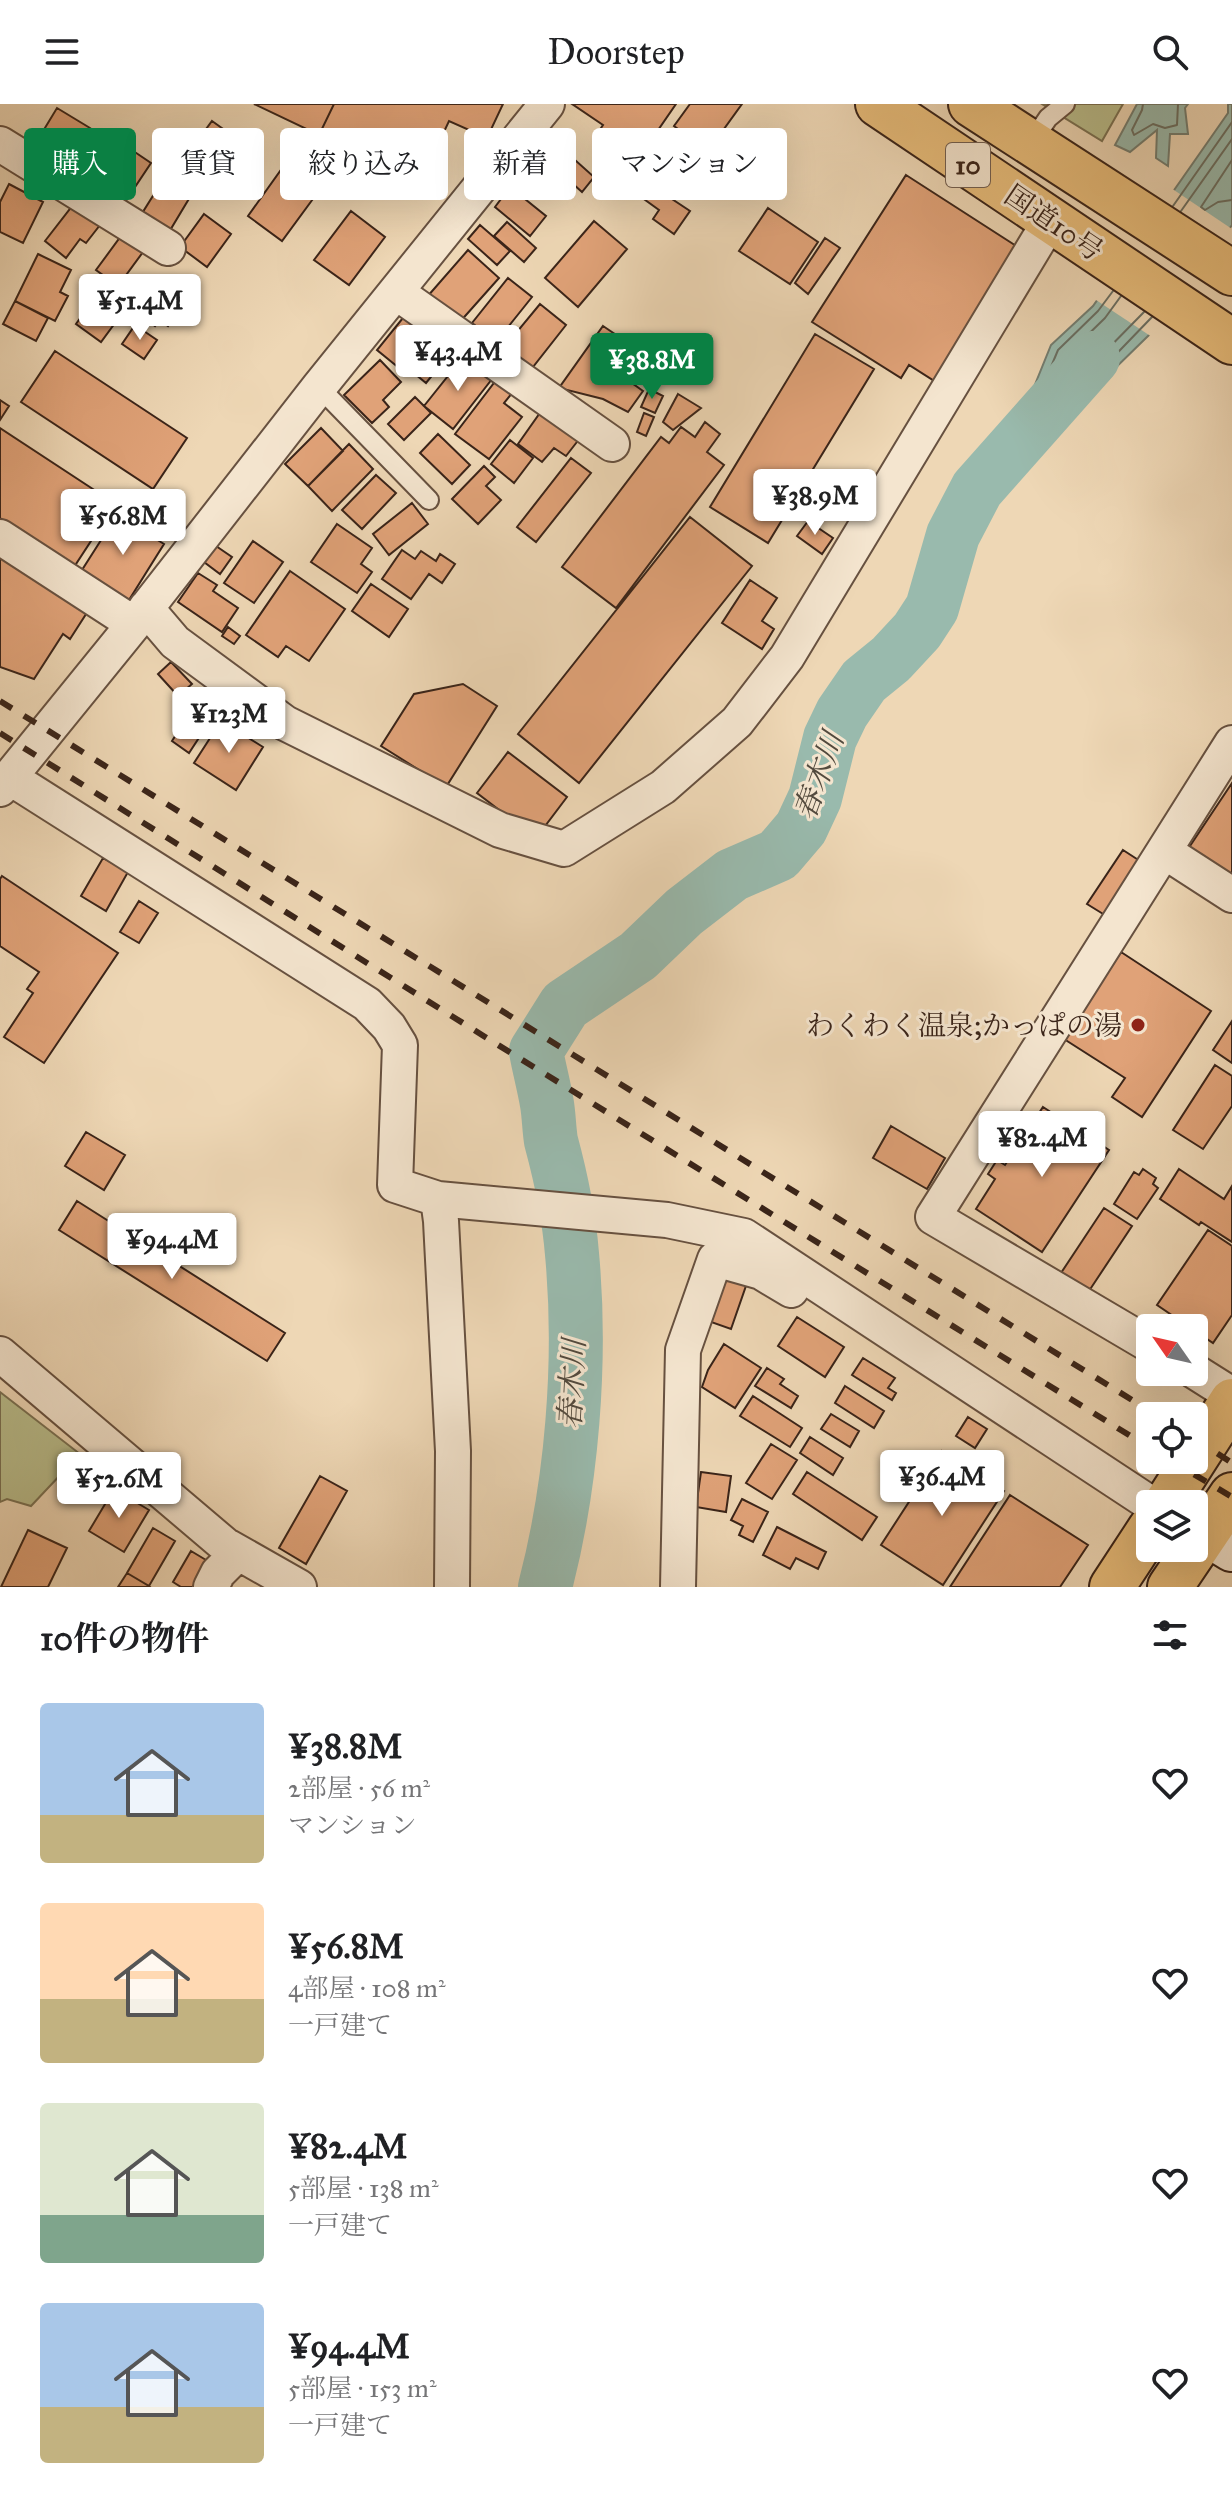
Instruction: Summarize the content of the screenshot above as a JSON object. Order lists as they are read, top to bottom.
{
  "streets": {
    "highway": ["10", "国道10号"]
  },
  "water": ["春木川"],
  "places": ["わくわく温泉;かっぱの湯"],
  "north": "top left",
  "page": {
    "header": "Doorstep",
    "chip": [
      "購入",
      "賃貸",
      "絞り込み",
      "新着",
      "マンション"
    ],
    "price": [
      "¥51.4M",
      "¥43.4M",
      "¥38.8M",
      "¥38.9M",
      "¥56.8M",
      "¥123M",
      "¥82.4M",
      "¥94.4M",
      "¥36.4M",
      "¥52.6M"
    ],
    "heading": "10件の物件",
    "list": [
      {
        "name": "¥38.8M",
        "note": "2部屋 · 56 m² · マンション"
      },
      {
        "name": "¥56.8M",
        "note": "4部屋 · 108 m² · 一戸建て"
      },
      {
        "name": "¥82.4M",
        "note": "5部屋 · 138 m² · 一戸建て"
      },
      {
        "name": "¥94.4M",
        "note": "5部屋 · 153 m² · 一戸建て"
      }
    ]
  }
}
